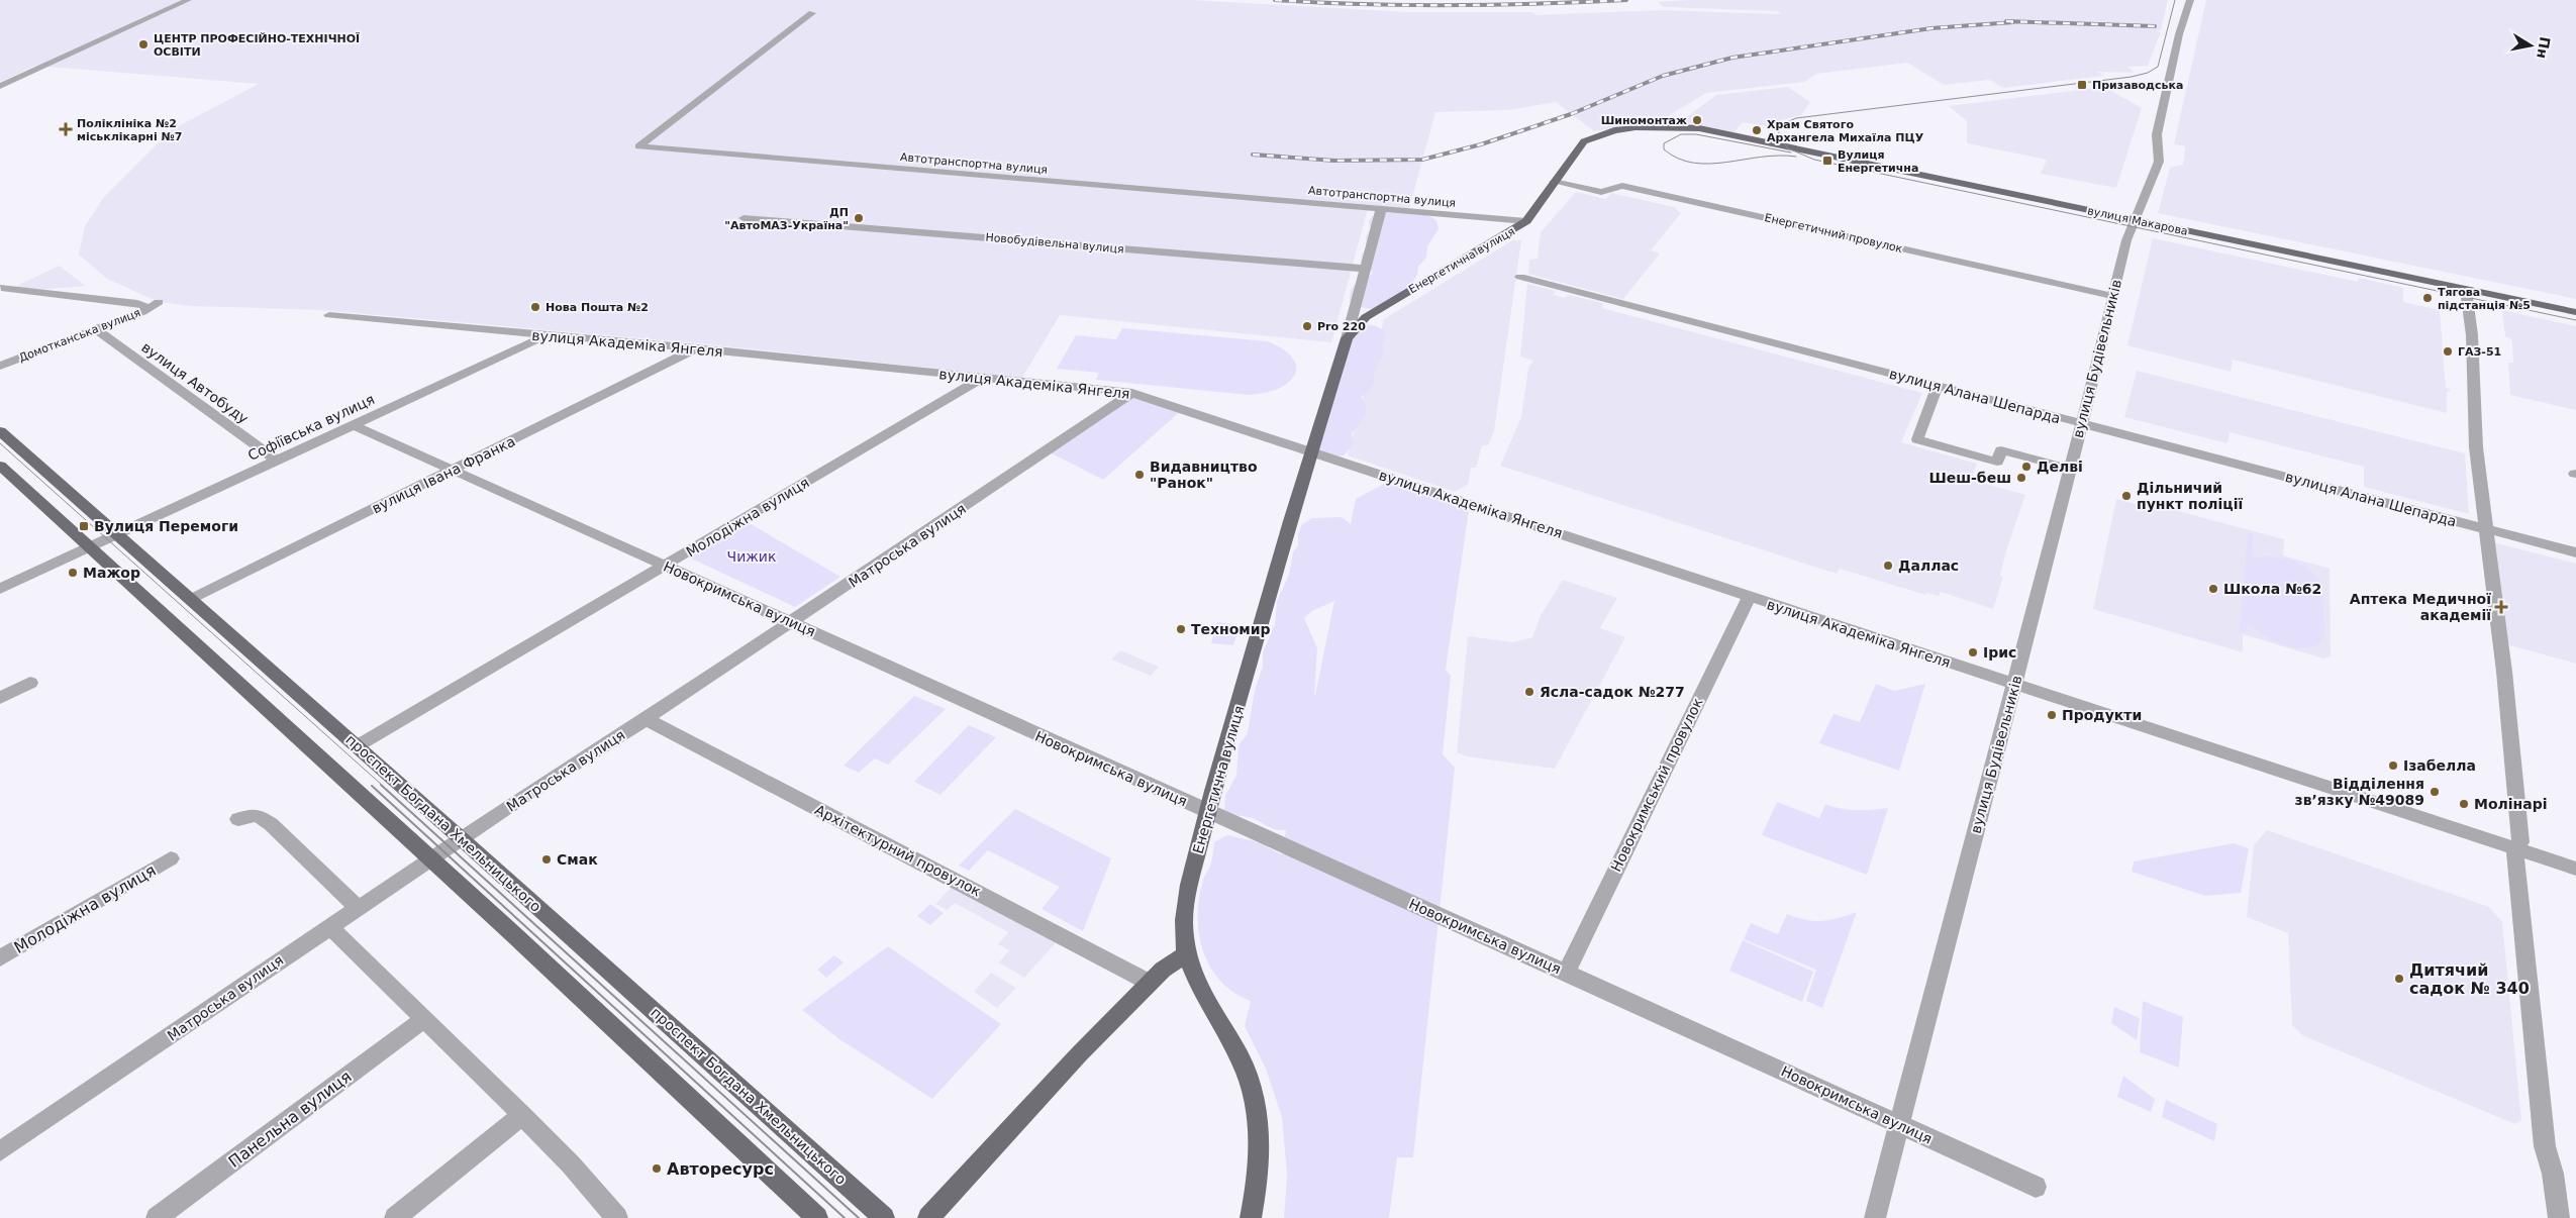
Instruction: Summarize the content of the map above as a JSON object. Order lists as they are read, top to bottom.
{
  "streets": {
    "main road": ["вулиця Макарова", "Енергетична вулиця", "проспект Богдана Хмельницького"],
    "street": [
      "Автотранспортна вулиця",
      "Енергетичний провулок",
      "Новобудівельна вулиця",
      "Домотканська вулиця",
      "вулиця Академіка Янгеля",
      "вулиця Будівельників",
      "вулиця Автобуду",
      "вулиця Алана Шепарда",
      "Софіївська вулиця",
      "вулиця Івана Франка",
      "Молодіжна вулиця",
      "Матроська вулиця",
      "Новокримська вулиця",
      "Новокримський провулок",
      "Архітектурний провулок",
      "Панельна вулиця"
    ]
  },
  "crossings": [
    ["Автотранспортна вулиця", "Енергетична вулиця"],
    ["вулиця Макарова", "Енергетична вулиця"],
    ["вулиця Макарова", "вулиця Будівельників"],
    ["Енергетичний провулок", "Енергетична вулиця"],
    ["Енергетичний провулок", "вулиця Будівельників"],
    ["Новобудівельна вулиця", "Енергетична вулиця"],
    ["Енергетична вулиця", "вулиця Академіка Янгеля"],
    ["Енергетична вулиця", "Новокримська вулиця"],
    ["Домотканська вулиця", "вулиця Автобуду"],
    ["вулиця Академіка Янгеля", "вулиця Будівельників"],
    ["вулиця Академіка Янгеля", "Софіївська вулиця"],
    ["вулиця Академіка Янгеля", "вулиця Івана Франка"],
    ["вулиця Академіка Янгеля", "Молодіжна вулиця"],
    ["вулиця Академіка Янгеля", "Матроська вулиця"],
    ["вулиця Академіка Янгеля", "Новокримський провулок"],
    ["вулиця Будівельників", "вулиця Алана Шепарда"],
    ["вулиця Будівельників", "Новокримська вулиця"],
    ["вулиця Автобуду", "Софіївська вулиця"],
    ["Софіївська вулиця", "Новокримська вулиця"],
    ["Софіївська вулиця", "проспект Богдана Хмельницького"],
    ["вулиця Івана Франка", "Новокримська вулиця"],
    ["вулиця Івана Франка", "проспект Богдана Хмельницького"],
    ["Молодіжна вулиця", "Новокримська вулиця"],
    ["Молодіжна вулиця", "проспект Богдана Хмельницького"],
    ["Матроська вулиця", "Новокримська вулиця"],
    ["Матроська вулиця", "проспект Богдана Хмельницького"],
    ["Матроська вулиця", "Архітектурний провулок"],
    ["Новокримська вулиця", "Новокримський провулок"]
  ],
  "parks": ["Чижик"],
  "places": {
    "other": [
      "ЦЕНТР ПРОФЕСІЙНО-ТЕХНІЧНОЇ ОСВІТИ",
      "Шиномонтаж",
      "Храм Святого Архангела Михаїла ПЦУ",
      "ДП \"АвтоМАЗ-Україна\"",
      "Тягова пiдстанцiя №5",
      "Нова Пошта №2",
      "Pro 220",
      "ГАЗ-51",
      "Делві",
      "Видавництво \"Ранок\"",
      "Шеш-беш",
      "Дільничий пункт поліції",
      "Даллас",
      "Мажор",
      "Школа №62",
      "Техномир",
      "Ірис",
      "Ясла-садок №277",
      "Продукти",
      "Ізабелла",
      "Відділення зв’язку №49089",
      "Молінарі",
      "Смак",
      "Дитячий садок № 340",
      "Авторесурс"
    ],
    "transit": ["Призаводська", "Вулиця Енергетична", "Вулиця Перемоги"],
    "health": ["Поліклініка №2 міськлікарні №7", "Аптека Медичної академії"]
  },
  "north": "right"
}
